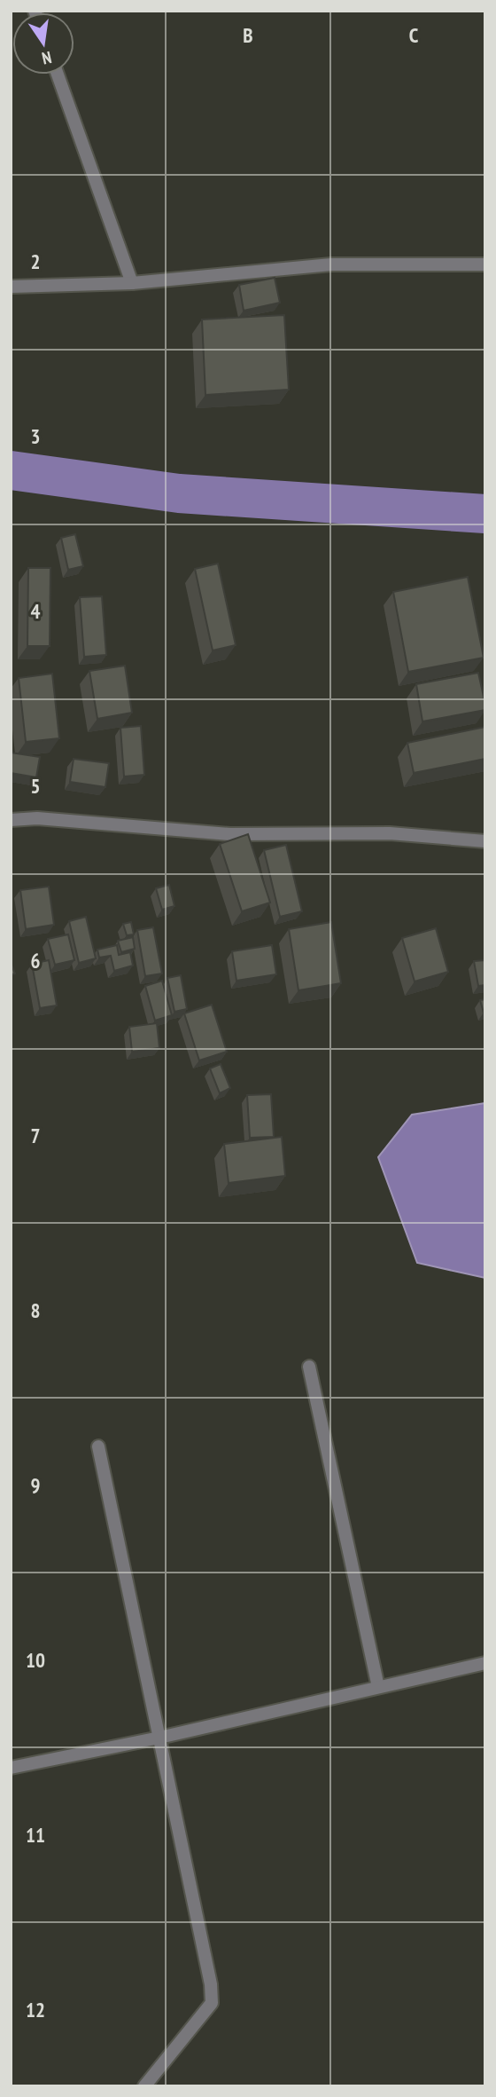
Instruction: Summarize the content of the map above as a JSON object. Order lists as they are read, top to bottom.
{
  "north": "bottom",
  "grid": {
    "columns": ["B", "C"],
    "rows": [
      "2",
      "3",
      "4",
      "5",
      "6",
      "7",
      "8",
      "9",
      "10",
      "11",
      "12"
    ]
  }
}
